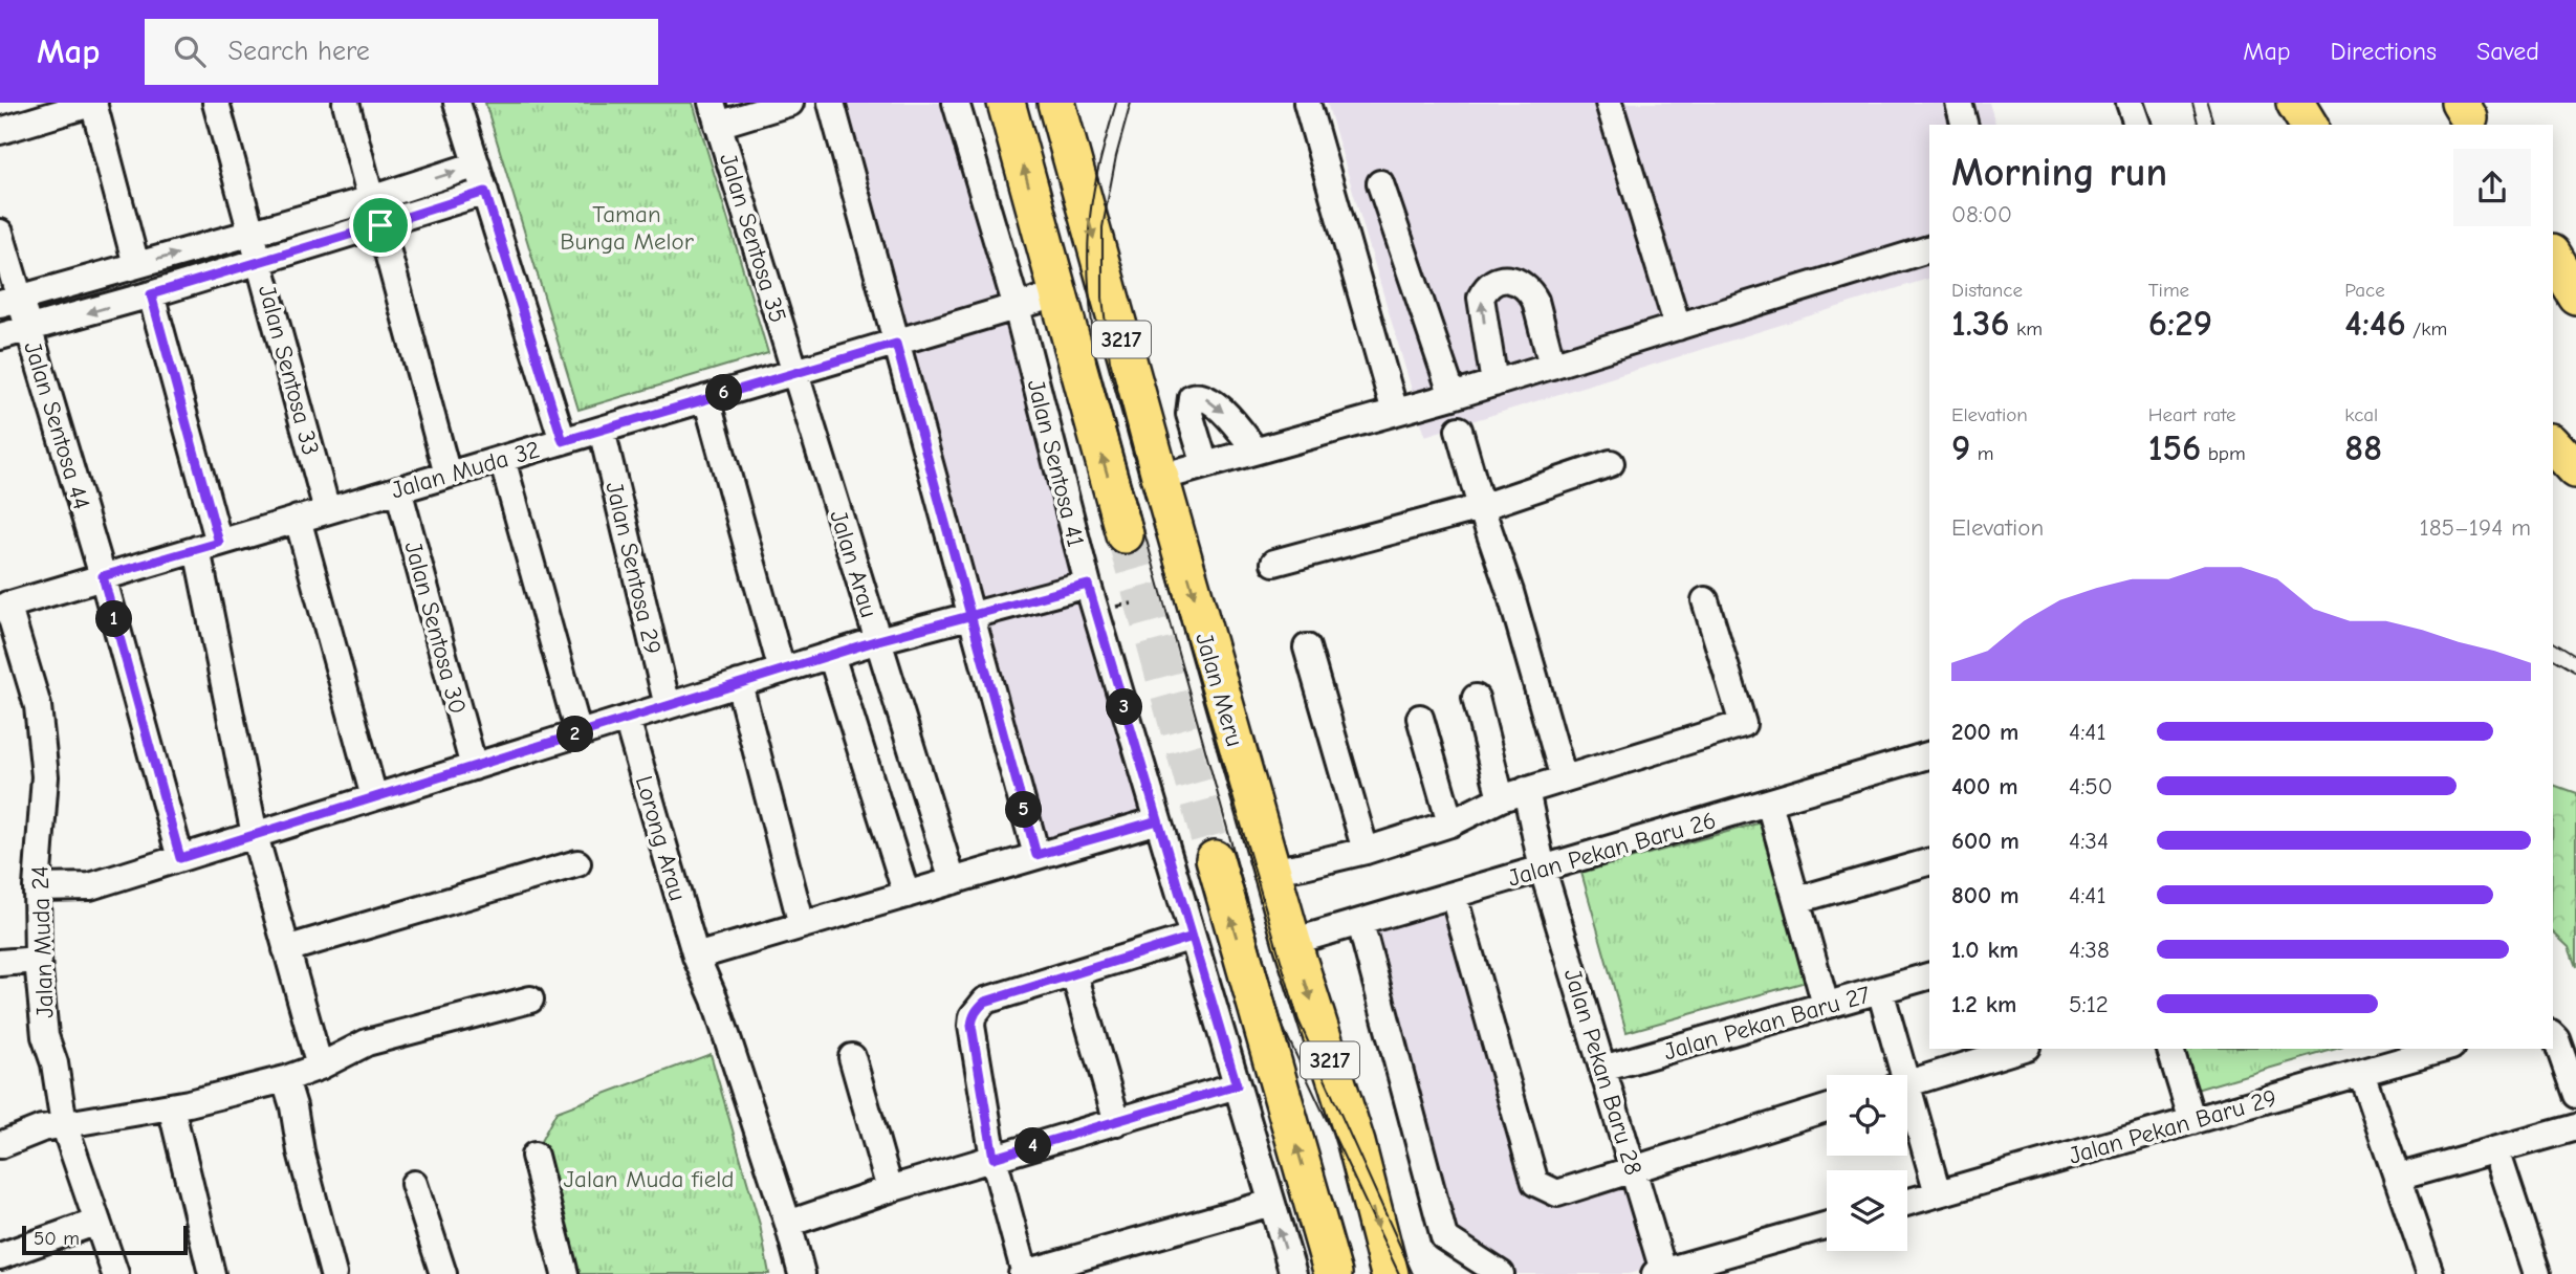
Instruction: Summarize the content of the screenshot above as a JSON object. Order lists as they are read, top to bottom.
{
  "streets": {
    "highway": ["3217", "Jalan Meru"],
    "street": [
      "Jalan Sentosa 35",
      "Jalan Sentosa 33",
      "Jalan Sentosa 44",
      "Jalan Sentosa 41",
      "Jalan Muda 32",
      "Jalan Arau",
      "Jalan Sentosa 29",
      "Jalan Sentosa 30",
      "Lorong Arau",
      "Jalan Pekan Baru 26",
      "Jalan Muda 24",
      "Jalan Pekan Baru 27",
      "Jalan Pekan Baru 28",
      "Jalan Pekan Baru 29"
    ]
  },
  "crossings": [
    ["Jalan Sentosa 35", "Jalan Muda 32"],
    ["Jalan Sentosa 35", "Jalan Arau"],
    ["3217", "Jalan Muda 32"],
    ["Jalan Sentosa 33", "Jalan Muda 32"],
    ["Jalan Sentosa 44", "Jalan Muda 32"],
    ["Jalan Sentosa 41", "Jalan Muda 32"],
    ["Jalan Muda 32", "Jalan Arau"],
    ["Jalan Muda 32", "Jalan Sentosa 29"],
    ["Jalan Muda 32", "Jalan Sentosa 30"],
    ["Jalan Muda 32", "Jalan Muda 24"],
    ["Jalan Meru", "Jalan Pekan Baru 26"],
    ["Jalan Pekan Baru 26", "Jalan Pekan Baru 28"],
    ["Jalan Pekan Baru 27", "Jalan Pekan Baru 28"]
  ],
  "parks": ["Taman Bunga Melor", "Jalan Muda field"],
  "scale_bar": "50 m",
  "page": {
    "header": "Map",
    "search": "Search here",
    "nav": ["Map", "Directions", "Saved"],
    "heading": ["Morning run", "08:00"],
    "stats": [
      ["Distance", "1.36 km"],
      ["Time", "6:29"],
      ["Pace", "4:46 /km"],
      ["Elevation", "9 m"],
      ["Heart rate", "156 bpm"],
      ["kcal", "88"]
    ],
    "pins": [
      "6",
      "1",
      "3",
      "2",
      "5",
      "4"
    ],
    "chart": ["Elevation", "185–194 m"],
    "list": [
      {
        "name": "200 m",
        "note": "4:41"
      },
      {
        "name": "400 m",
        "note": "4:50"
      },
      {
        "name": "600 m",
        "note": "4:34"
      },
      {
        "name": "800 m",
        "note": "4:41"
      },
      {
        "name": "1.0 km",
        "note": "4:38"
      },
      {
        "name": "1.2 km",
        "note": "5:12"
      }
    ],
    "scale": "50 m"
  }
}
